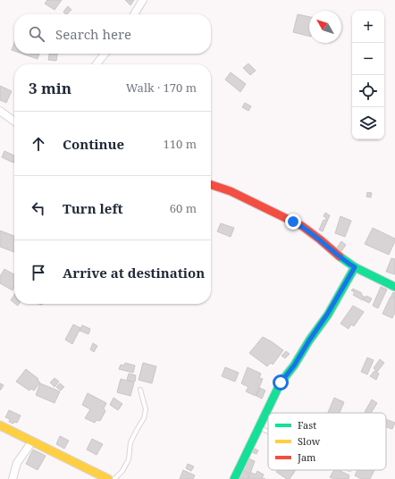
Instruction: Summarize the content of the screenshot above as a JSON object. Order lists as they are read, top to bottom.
{
  "legend": ["Fast", "Slow", "Jam"],
  "north": "top left",
  "page": {
    "map_buttons": ["+", "−"],
    "search": "Search here",
    "heading": ["3 min", "Walk · 170 m"],
    "list": [
      ["Continue", "110 m"],
      ["Turn left", "60 m"],
      "Arrive at destination"
    ]
  }
}
